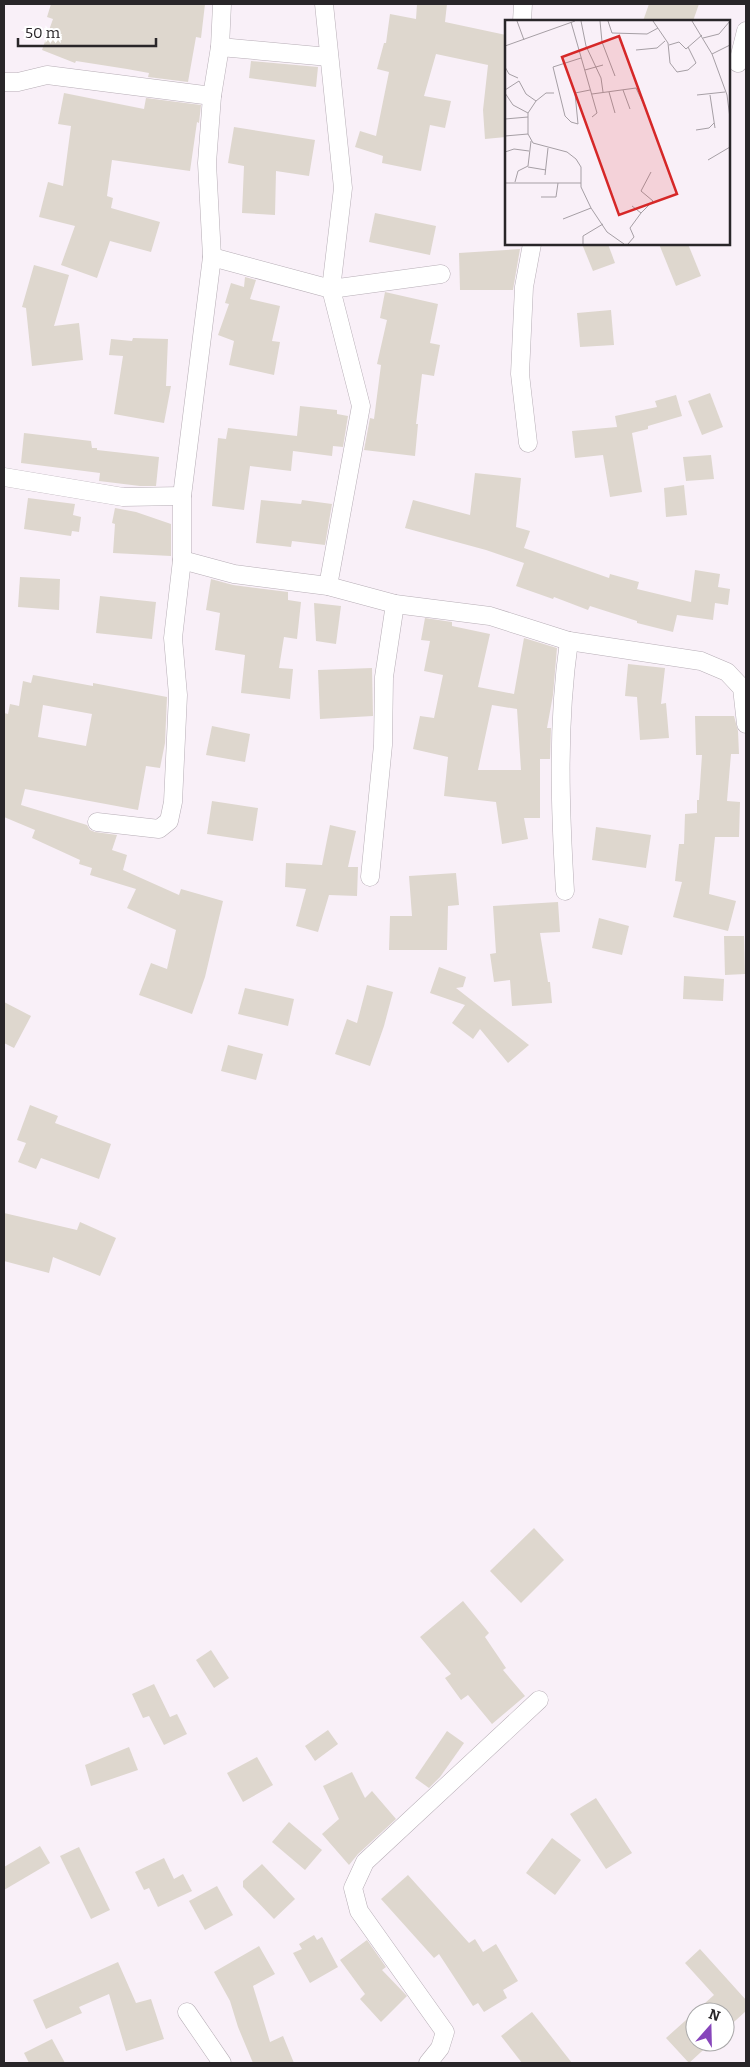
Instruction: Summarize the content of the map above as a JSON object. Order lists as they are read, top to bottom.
{
  "scale_bar": "50 m",
  "north": "top"
}
